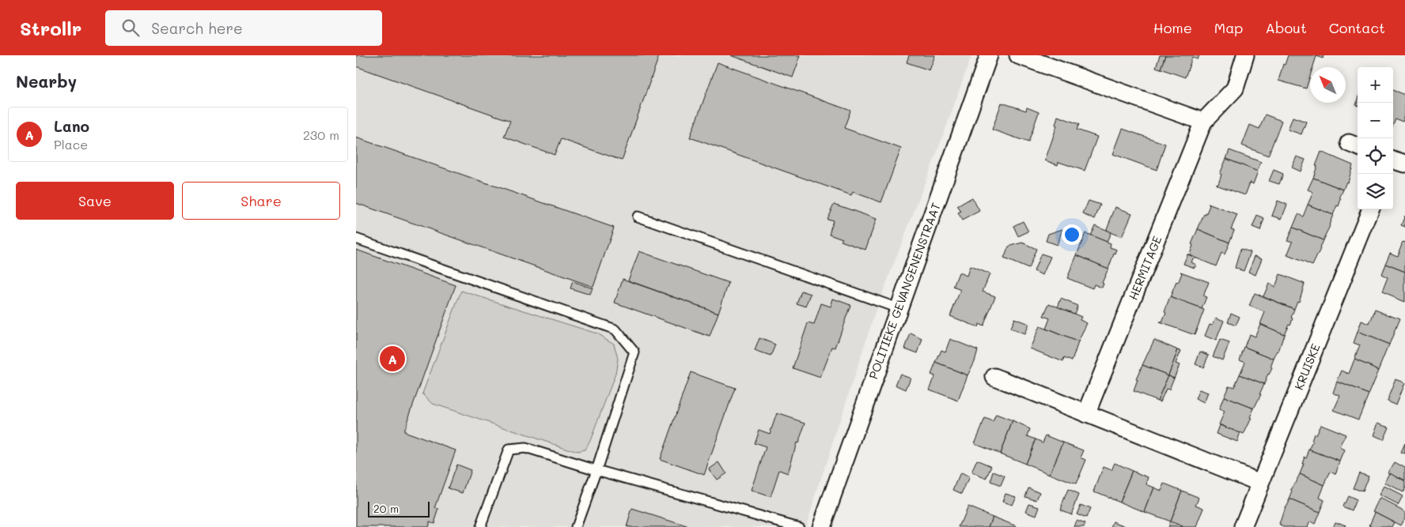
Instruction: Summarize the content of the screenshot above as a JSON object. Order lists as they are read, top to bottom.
{
  "streets": {
    "street": ["HERMITAGE", "POLITIEKE GEVANGENENSTRAAT", "KRUISKE"]
  },
  "scale_bar": "20 m",
  "north": "top left",
  "page": {
    "header": "Strollr",
    "search": "Search here",
    "nav": [
      "Home",
      "Map",
      "About",
      "Contact"
    ],
    "heading": "Nearby",
    "map_buttons": ["+", "−"],
    "list": [
      {
        "mark": "A",
        "name": "Lano",
        "note": "Place",
        "value": "230 m"
      }
    ],
    "buttons": ["Save", "Share"],
    "pins": "A",
    "scale": "20 m"
  }
}
